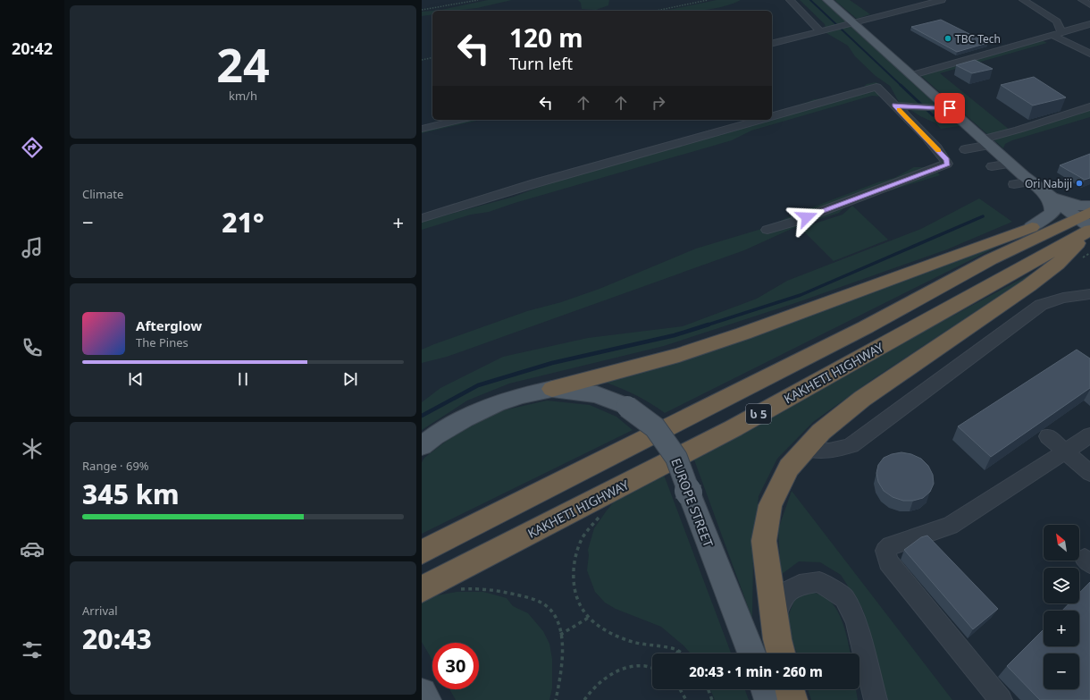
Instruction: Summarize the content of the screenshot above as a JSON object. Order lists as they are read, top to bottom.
{
  "streets": {
    "highway": ["KAKHETI HIGHWAY", "ს 5"],
    "main road": ["EUROPE STREET"]
  },
  "places": ["TBC Tech", "Ori Nabiji"],
  "north": "top left",
  "page": {
    "tabs": "20:42",
    "tile": [
      ["24", "km/h"],
      "Climate",
      ["Range · 69%", "345 km"],
      ["Arrival", "20:43"]
    ],
    "turn": ["120 m", "Turn left"],
    "heat": ["−", "21°", "+"],
    "song": ["Afterglow", "The Pines"],
    "map_buttons": ["+", "−"],
    "limit": "30",
    "trip": "20:43 · 1 min · 260 m"
  }
}
